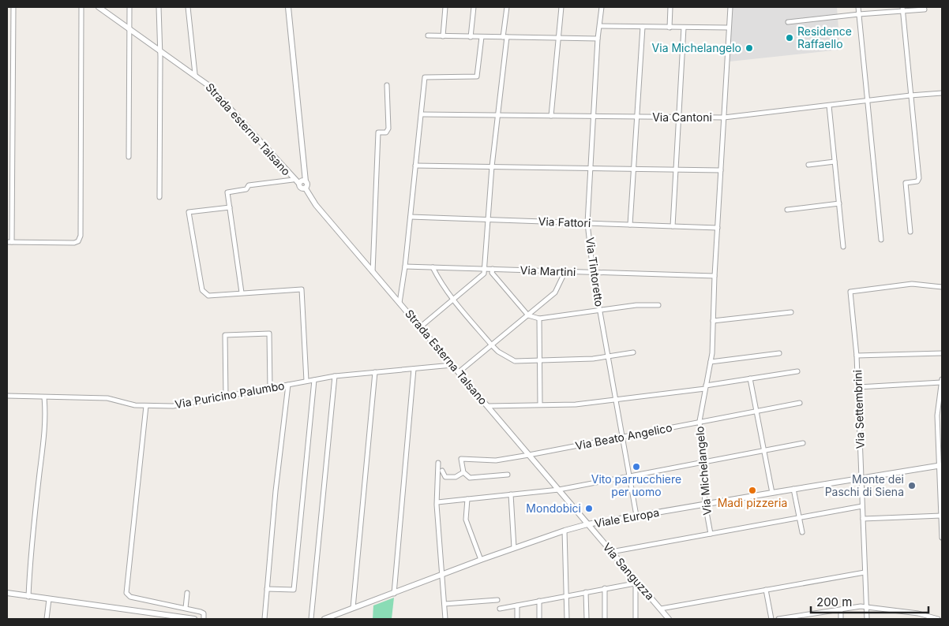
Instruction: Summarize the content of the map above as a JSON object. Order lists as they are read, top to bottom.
{
  "streets": {
    "street": [
      "Via Cantoni",
      "Strada esterna Talsano",
      "Via Fattori",
      "Via Martini",
      "Via Tintoretto",
      "Strada Esterna Talsano",
      "Via Puricino Palumbo",
      "Via Settembrini",
      "Via Beato Angelico",
      "Via Michelangelo",
      "Viale Europa",
      "Via Sanguzza"
    ]
  },
  "crossings": [
    ["Via Cantoni", "Via Tintoretto"],
    ["Via Cantoni", "Via Michelangelo"],
    ["Strada esterna Talsano", "Strada Esterna Talsano"],
    ["Via Fattori", "Via Tintoretto"],
    ["Via Fattori", "Via Michelangelo"],
    ["Via Martini", "Via Tintoretto"],
    ["Via Martini", "Via Michelangelo"],
    ["Via Tintoretto", "Via Beato Angelico"],
    ["Via Tintoretto", "Viale Europa"],
    ["Strada Esterna Talsano", "Via Puricino Palumbo"],
    ["Strada Esterna Talsano", "Via Beato Angelico"],
    ["Strada Esterna Talsano", "Viale Europa"],
    ["Strada Esterna Talsano", "Via Sanguzza"],
    ["Via Settembrini", "Viale Europa"],
    ["Via Beato Angelico", "Via Michelangelo"],
    ["Via Michelangelo", "Viale Europa"],
    ["Viale Europa", "Via Sanguzza"]
  ],
  "places": [
    "Residence Raffaello",
    "Via Michelangelo",
    "Vito parrucchiere per uomo",
    "Monte dei Paschi di Siena",
    "Madì pizzeria",
    "Mondobici"
  ],
  "scale_bar": "200 m"
}
